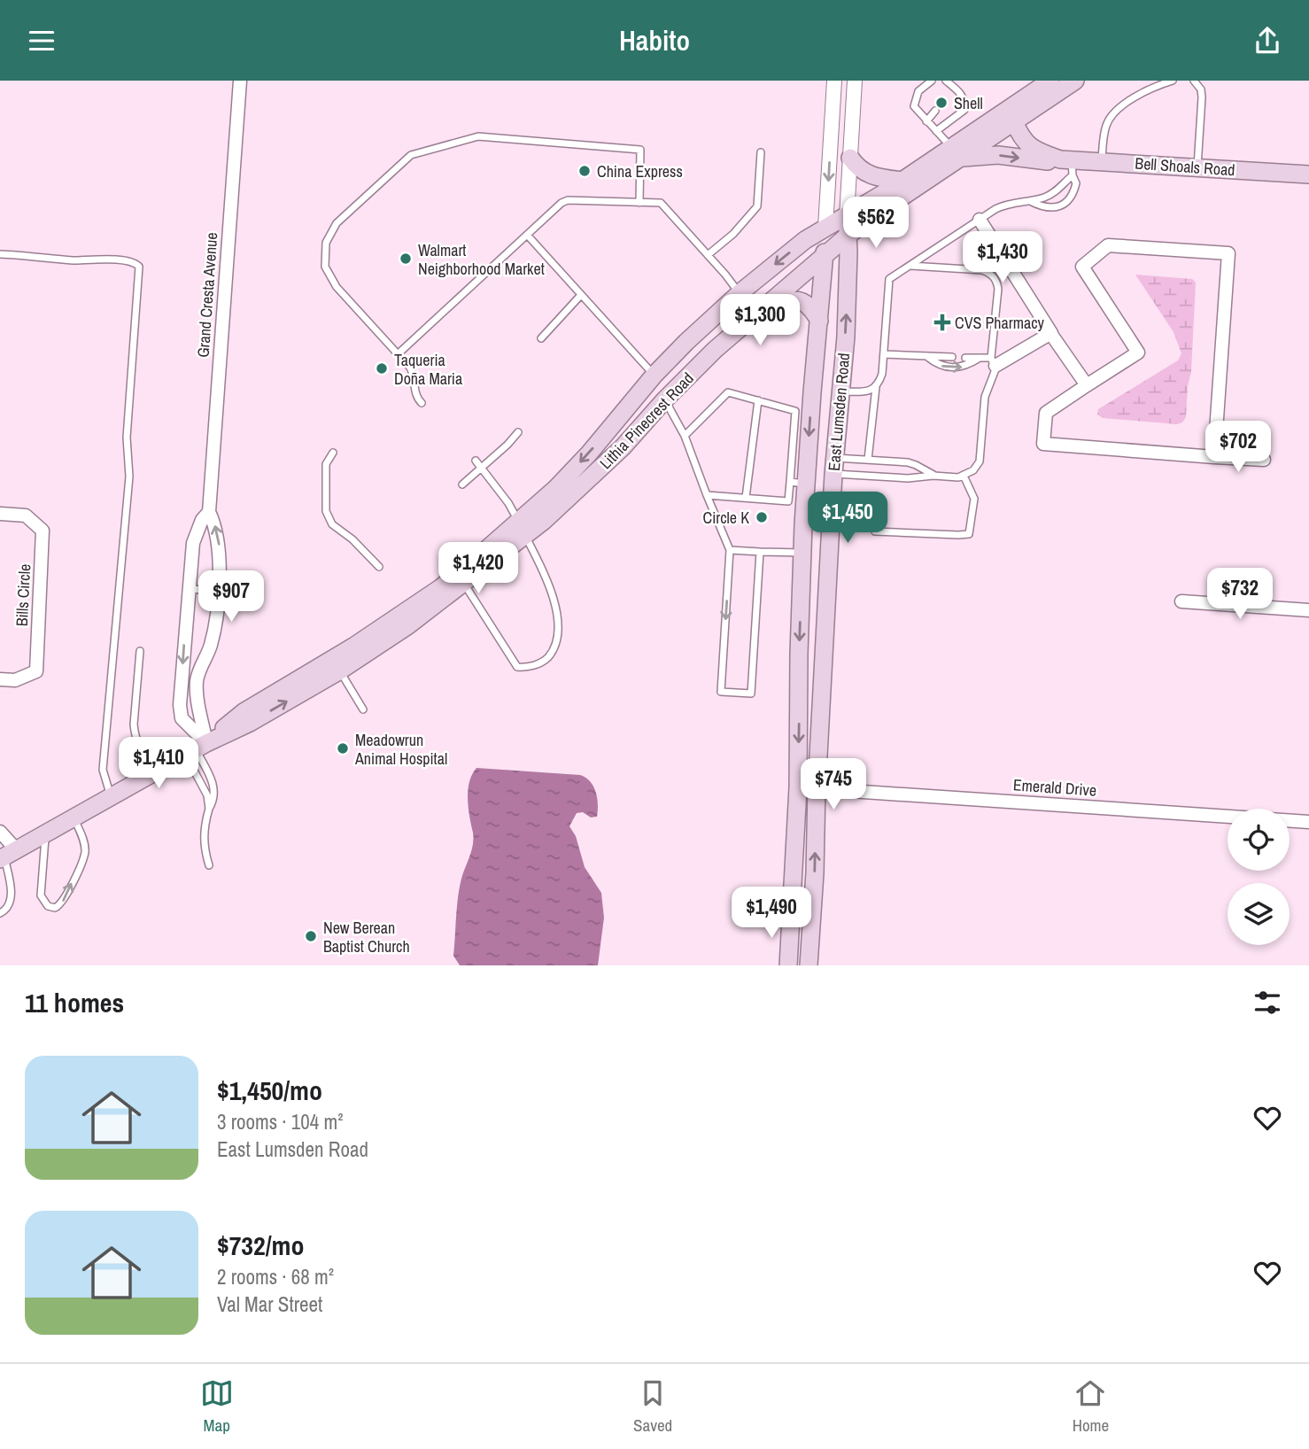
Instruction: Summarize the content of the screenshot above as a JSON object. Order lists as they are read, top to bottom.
{
  "streets": {
    "main road": ["Bell Shoals Road", "East Lumsden Road", "Lithia Pinecrest Road"],
    "street": ["Grand Cresta Avenue", "Bills Circle", "Emerald Drive"]
  },
  "crossings": [
    ["Bell Shoals Road", "Lithia Pinecrest Road"],
    ["Grand Cresta Avenue", "Lithia Pinecrest Road"],
    ["East Lumsden Road", "Lithia Pinecrest Road"],
    ["East Lumsden Road", "Emerald Drive"]
  ],
  "places": {
    "other": [
      "Shell",
      "China Express",
      "Walmart Neighborhood Market",
      "Taqueria Doña Maria",
      "Circle K",
      "Meadowrun Animal Hospital",
      "New Berean Baptist Church"
    ],
    "health": ["CVS Pharmacy"]
  },
  "page": {
    "header": "Habito",
    "price": [
      "$562",
      "$1,430",
      "$1,300",
      "$702",
      "$1,450",
      "$1,420",
      "$732",
      "$907",
      "$1,410",
      "$745",
      "$1,490"
    ],
    "heading": "11 homes",
    "list": [
      {
        "name": "$1,450/mo",
        "note": "3 rooms · 104 m² · East Lumsden Road"
      },
      {
        "name": "$732/mo",
        "note": "2 rooms · 68 m² · Val Mar Street"
      }
    ],
    "tabs": ["Map", "Saved", "Home"]
  }
}
